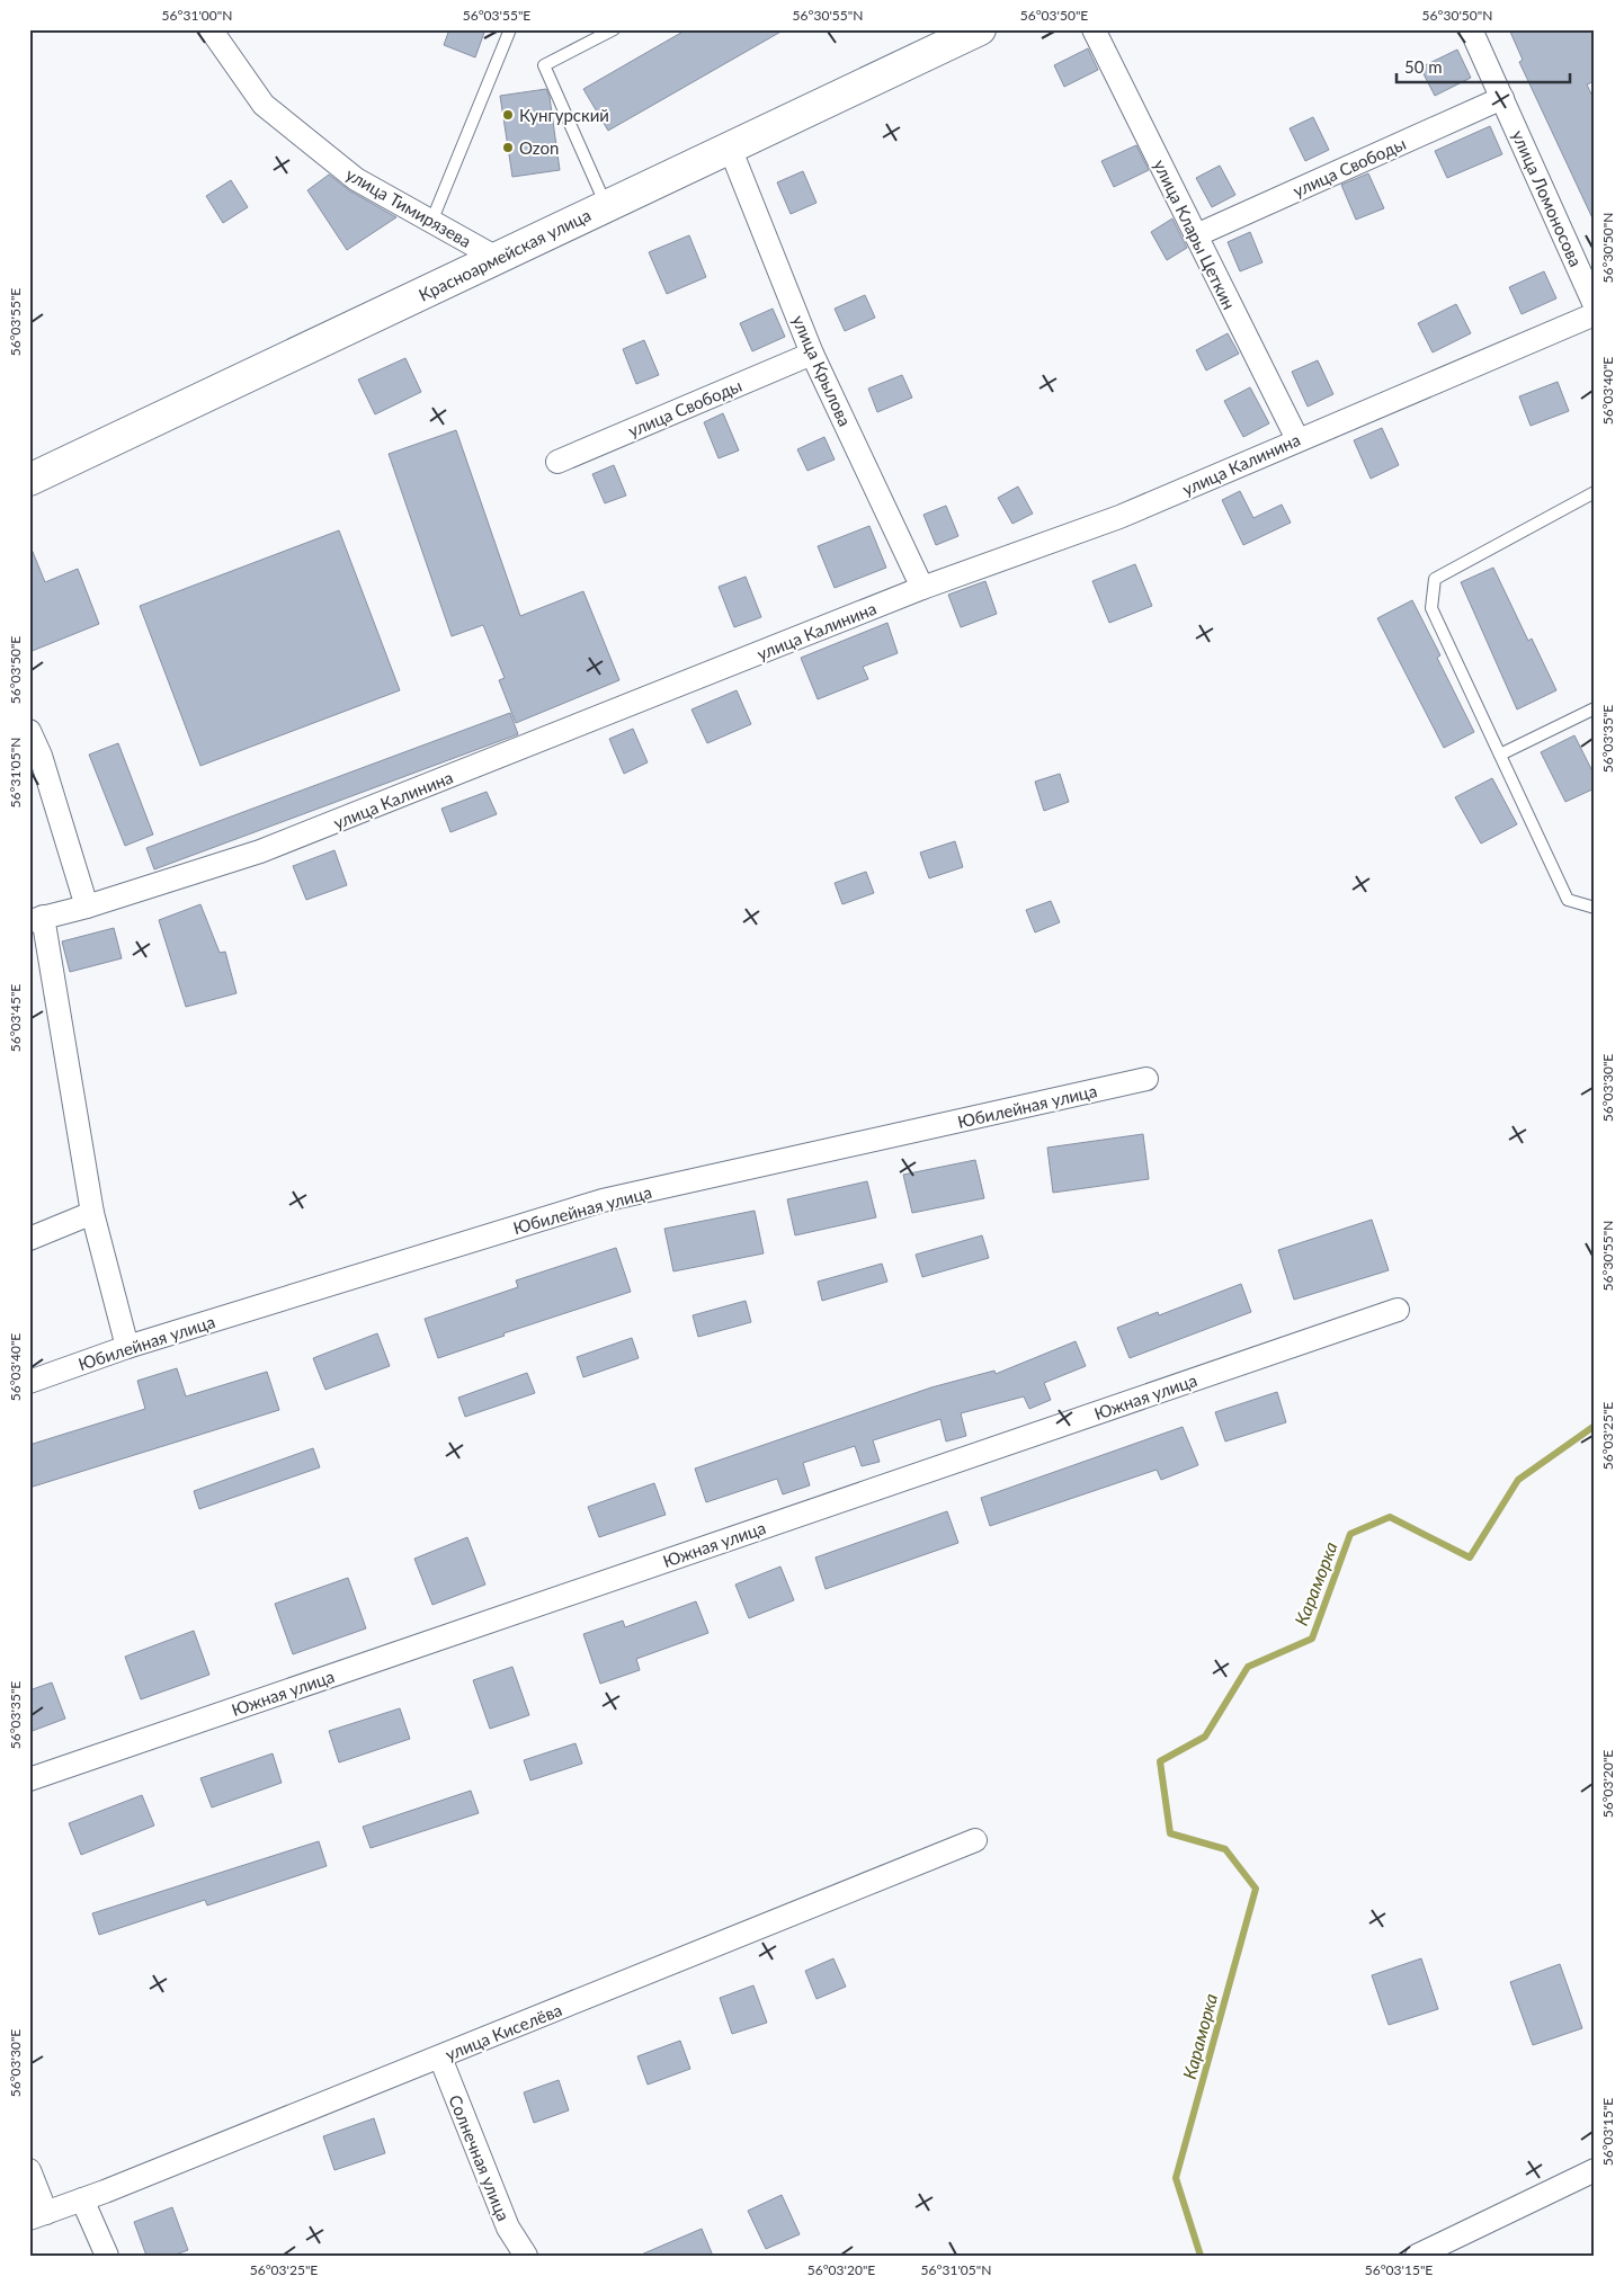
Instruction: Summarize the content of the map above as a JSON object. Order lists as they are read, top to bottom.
{
  "streets": {
    "street": [
      "улица Свободы",
      "улица Ломоносова",
      "улица Тимирязева",
      "улица Клары Цеткин",
      "Красноармейская улица",
      "улица Крылова",
      "улица Калинина",
      "Юбилейная улица",
      "Южная улица",
      "улица Киселёва",
      "Солнечная улица"
    ]
  },
  "crossings": [
    ["улица Свободы", "улица Ломоносова"],
    ["улица Свободы", "улица Клары Цеткин"],
    ["улица Свободы", "улица Крылова"],
    ["улица Тимирязева", "Красноармейская улица"],
    ["улица Клары Цеткин", "улица Калинина"],
    ["Красноармейская улица", "улица Крылова"],
    ["улица Крылова", "улица Калинина"],
    ["улица Киселёва", "Солнечная улица"]
  ],
  "water": ["Караморка"],
  "places": ["Кунгурский", "Ozon"],
  "scale_bar": "50 m",
  "coordinates": [
    "56°31'00\"N",
    "56°03'55\"E",
    "56°30'55\"N",
    "56°03'50\"E",
    "56°30'50\"N",
    "56°03'40\"E",
    "56°03'35\"E",
    "56°31'05\"N",
    "56°03'45\"E",
    "56°03'30\"E",
    "56°03'25\"E",
    "56°03'20\"E",
    "56°03'15\"E"
  ]
}
